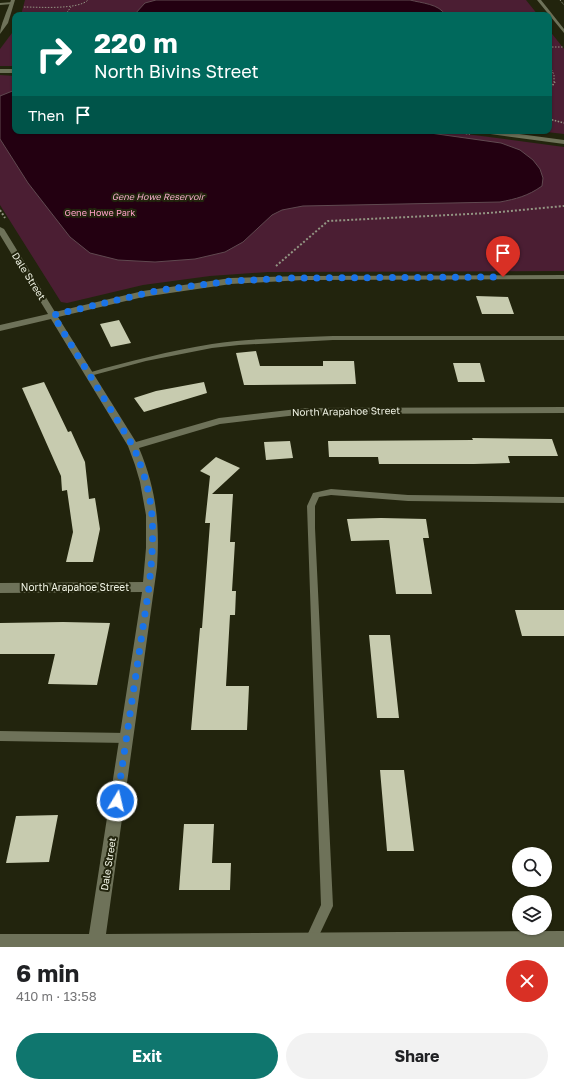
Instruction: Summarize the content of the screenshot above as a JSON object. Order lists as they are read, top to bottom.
{
  "streets": {
    "street": ["Dale Street", "North Arapahoe Street"]
  },
  "crossings": [
    ["Dale Street", "North Arapahoe Street"]
  ],
  "water": ["Gene Howe Reservoir"],
  "parks": ["Gene Howe Park"],
  "page": {
    "turn": ["220 m", "North Bivins Street"],
    "then": "Then",
    "heading": ["6 min", "410 m · 13:58"],
    "buttons": ["Exit", "Share"]
  }
}
